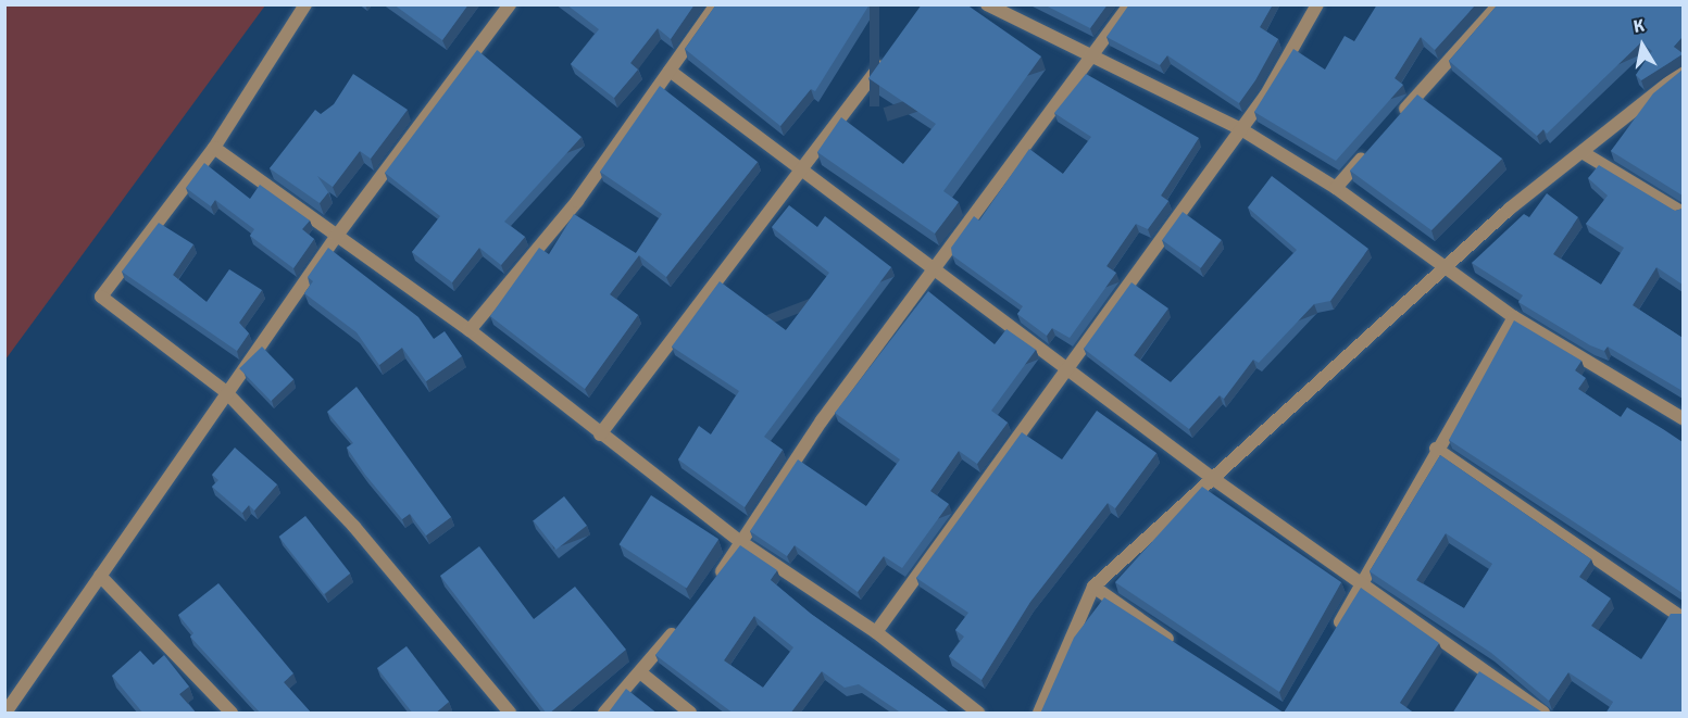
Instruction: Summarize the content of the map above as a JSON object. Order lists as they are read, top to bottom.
{
  "north": "top"
}
